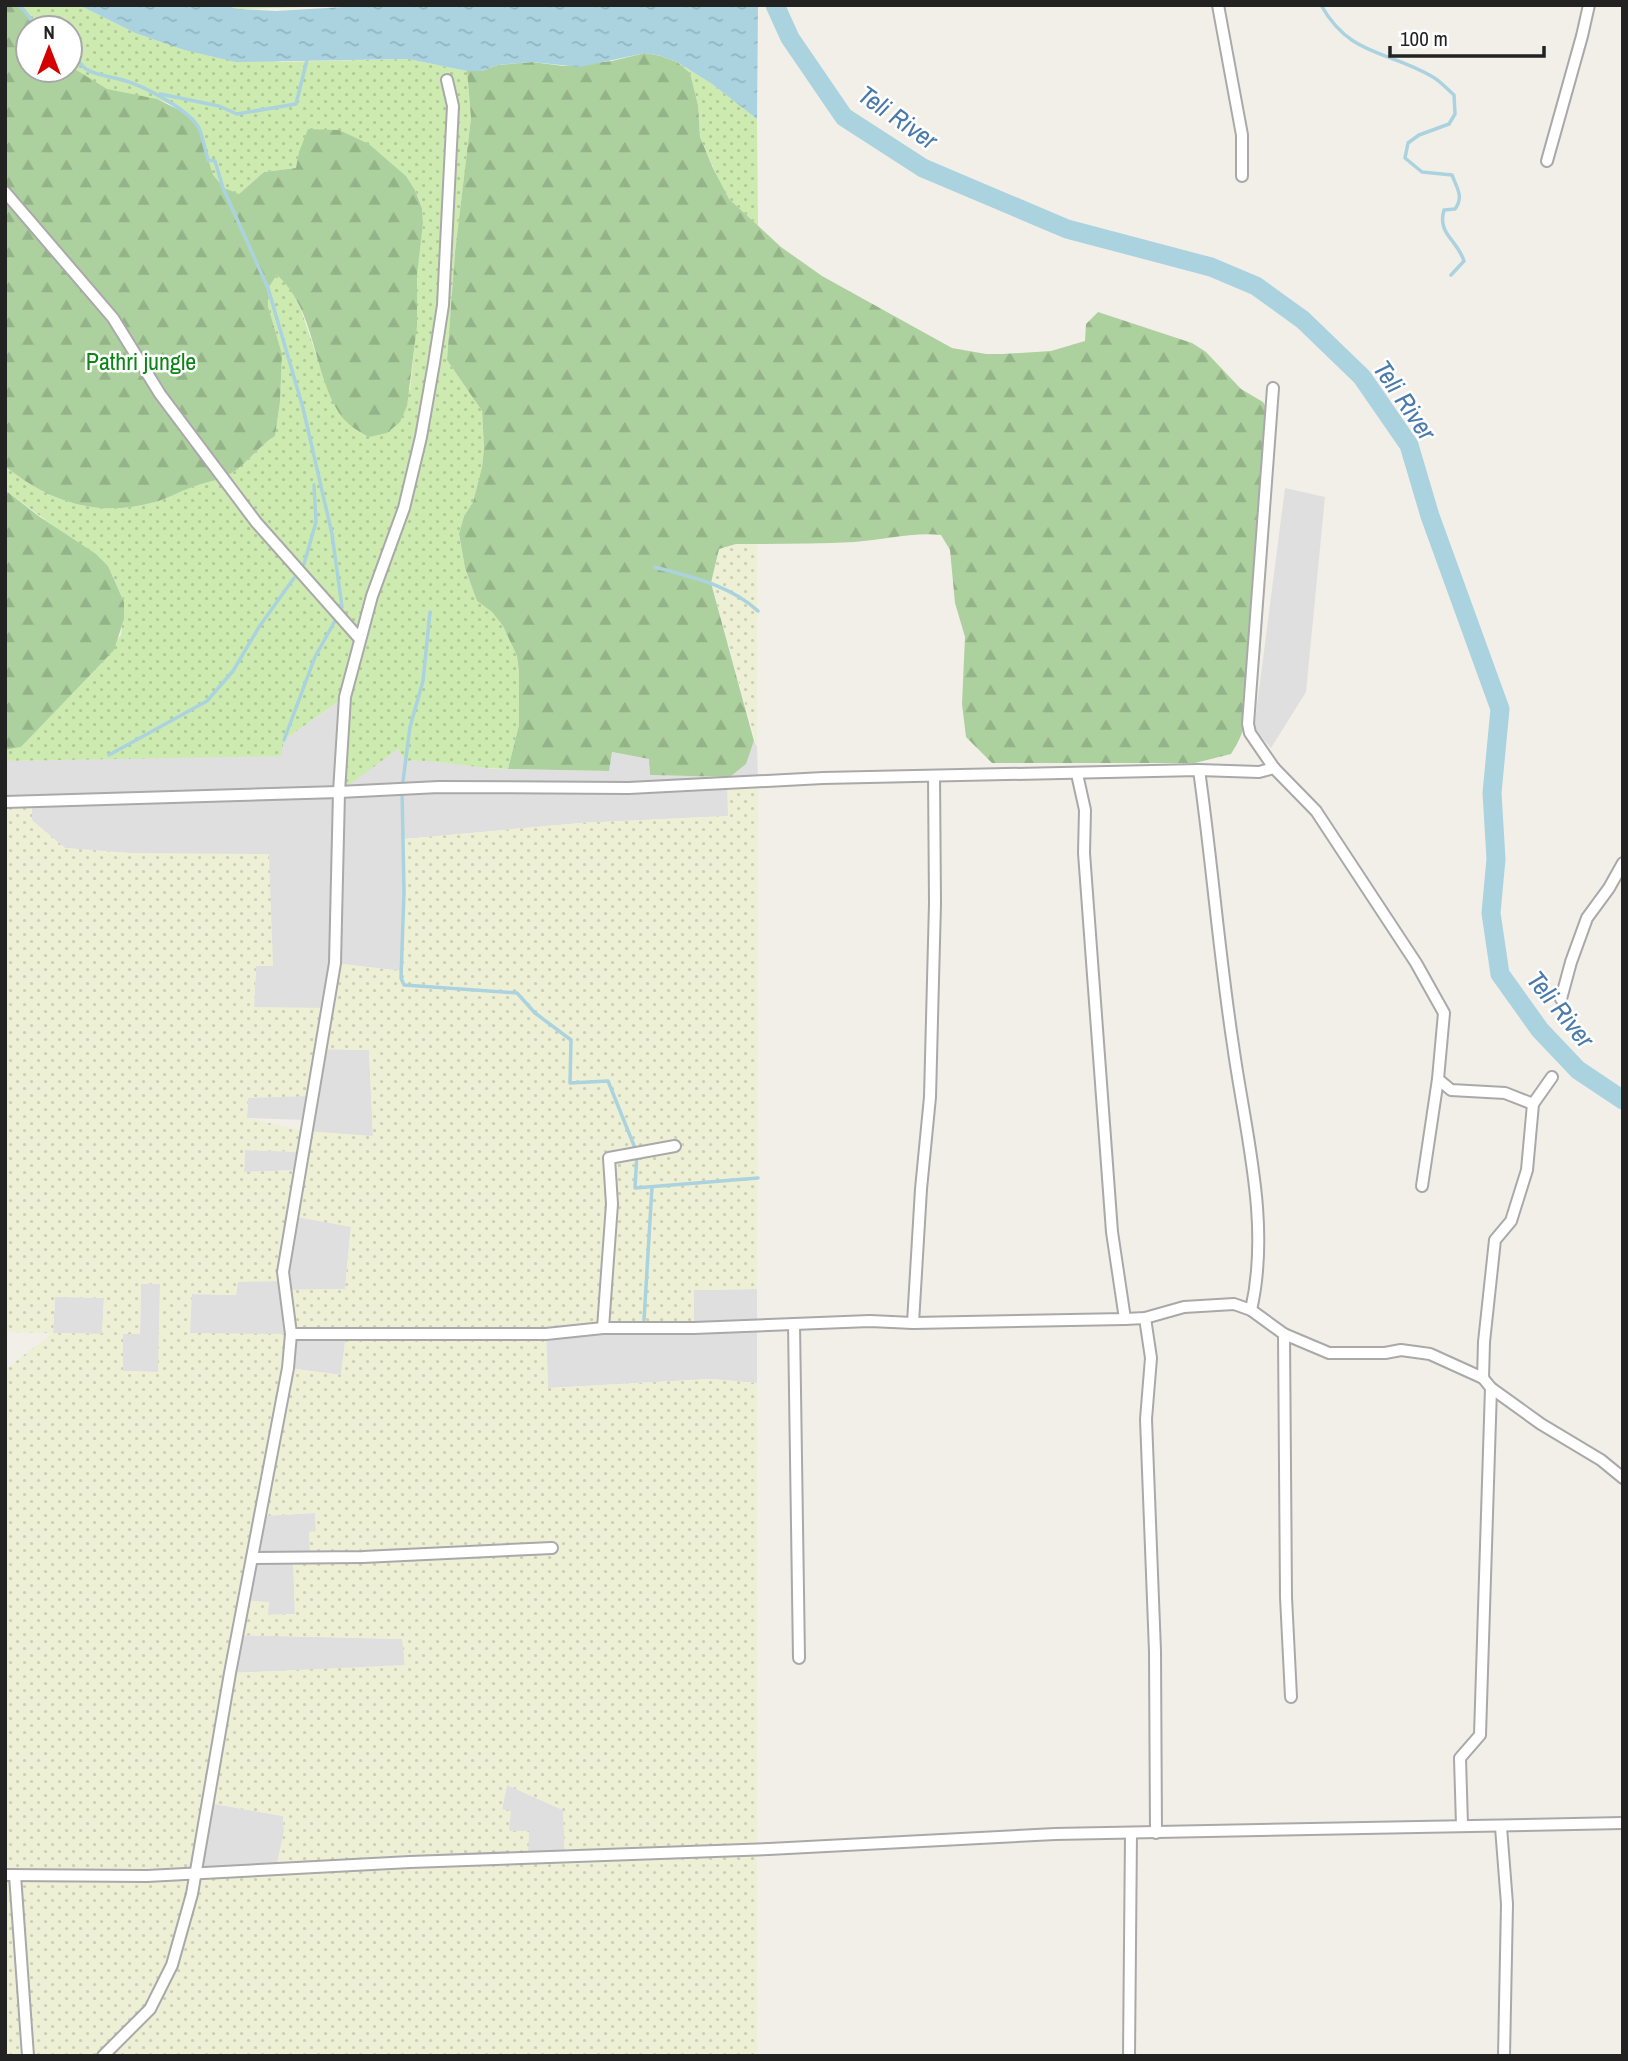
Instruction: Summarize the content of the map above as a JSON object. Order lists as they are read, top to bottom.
{
  "water": ["Teli River"],
  "parks": ["Pathri jungle"],
  "scale_bar": "100 m",
  "north": "top"
}
